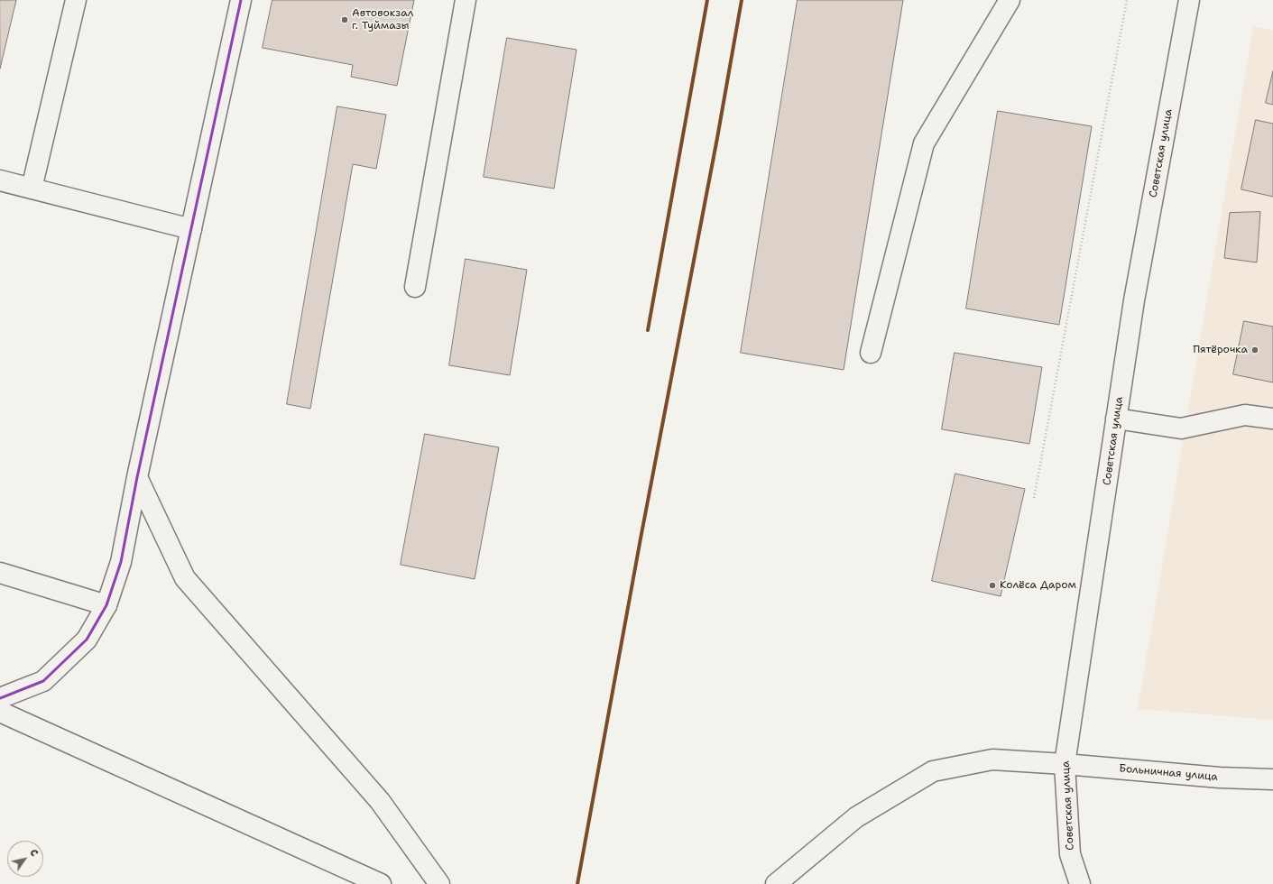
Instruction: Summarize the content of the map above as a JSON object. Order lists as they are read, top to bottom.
{
  "streets": {
    "main road": ["Советская улица", "Больничная улица"]
  },
  "crossings": [
    ["Советская улица", "Больничная улица"]
  ],
  "places": ["Автовокзал г. Туймазы", "Пятёрочка", "Колёса Даром"],
  "north": "top right"
}
